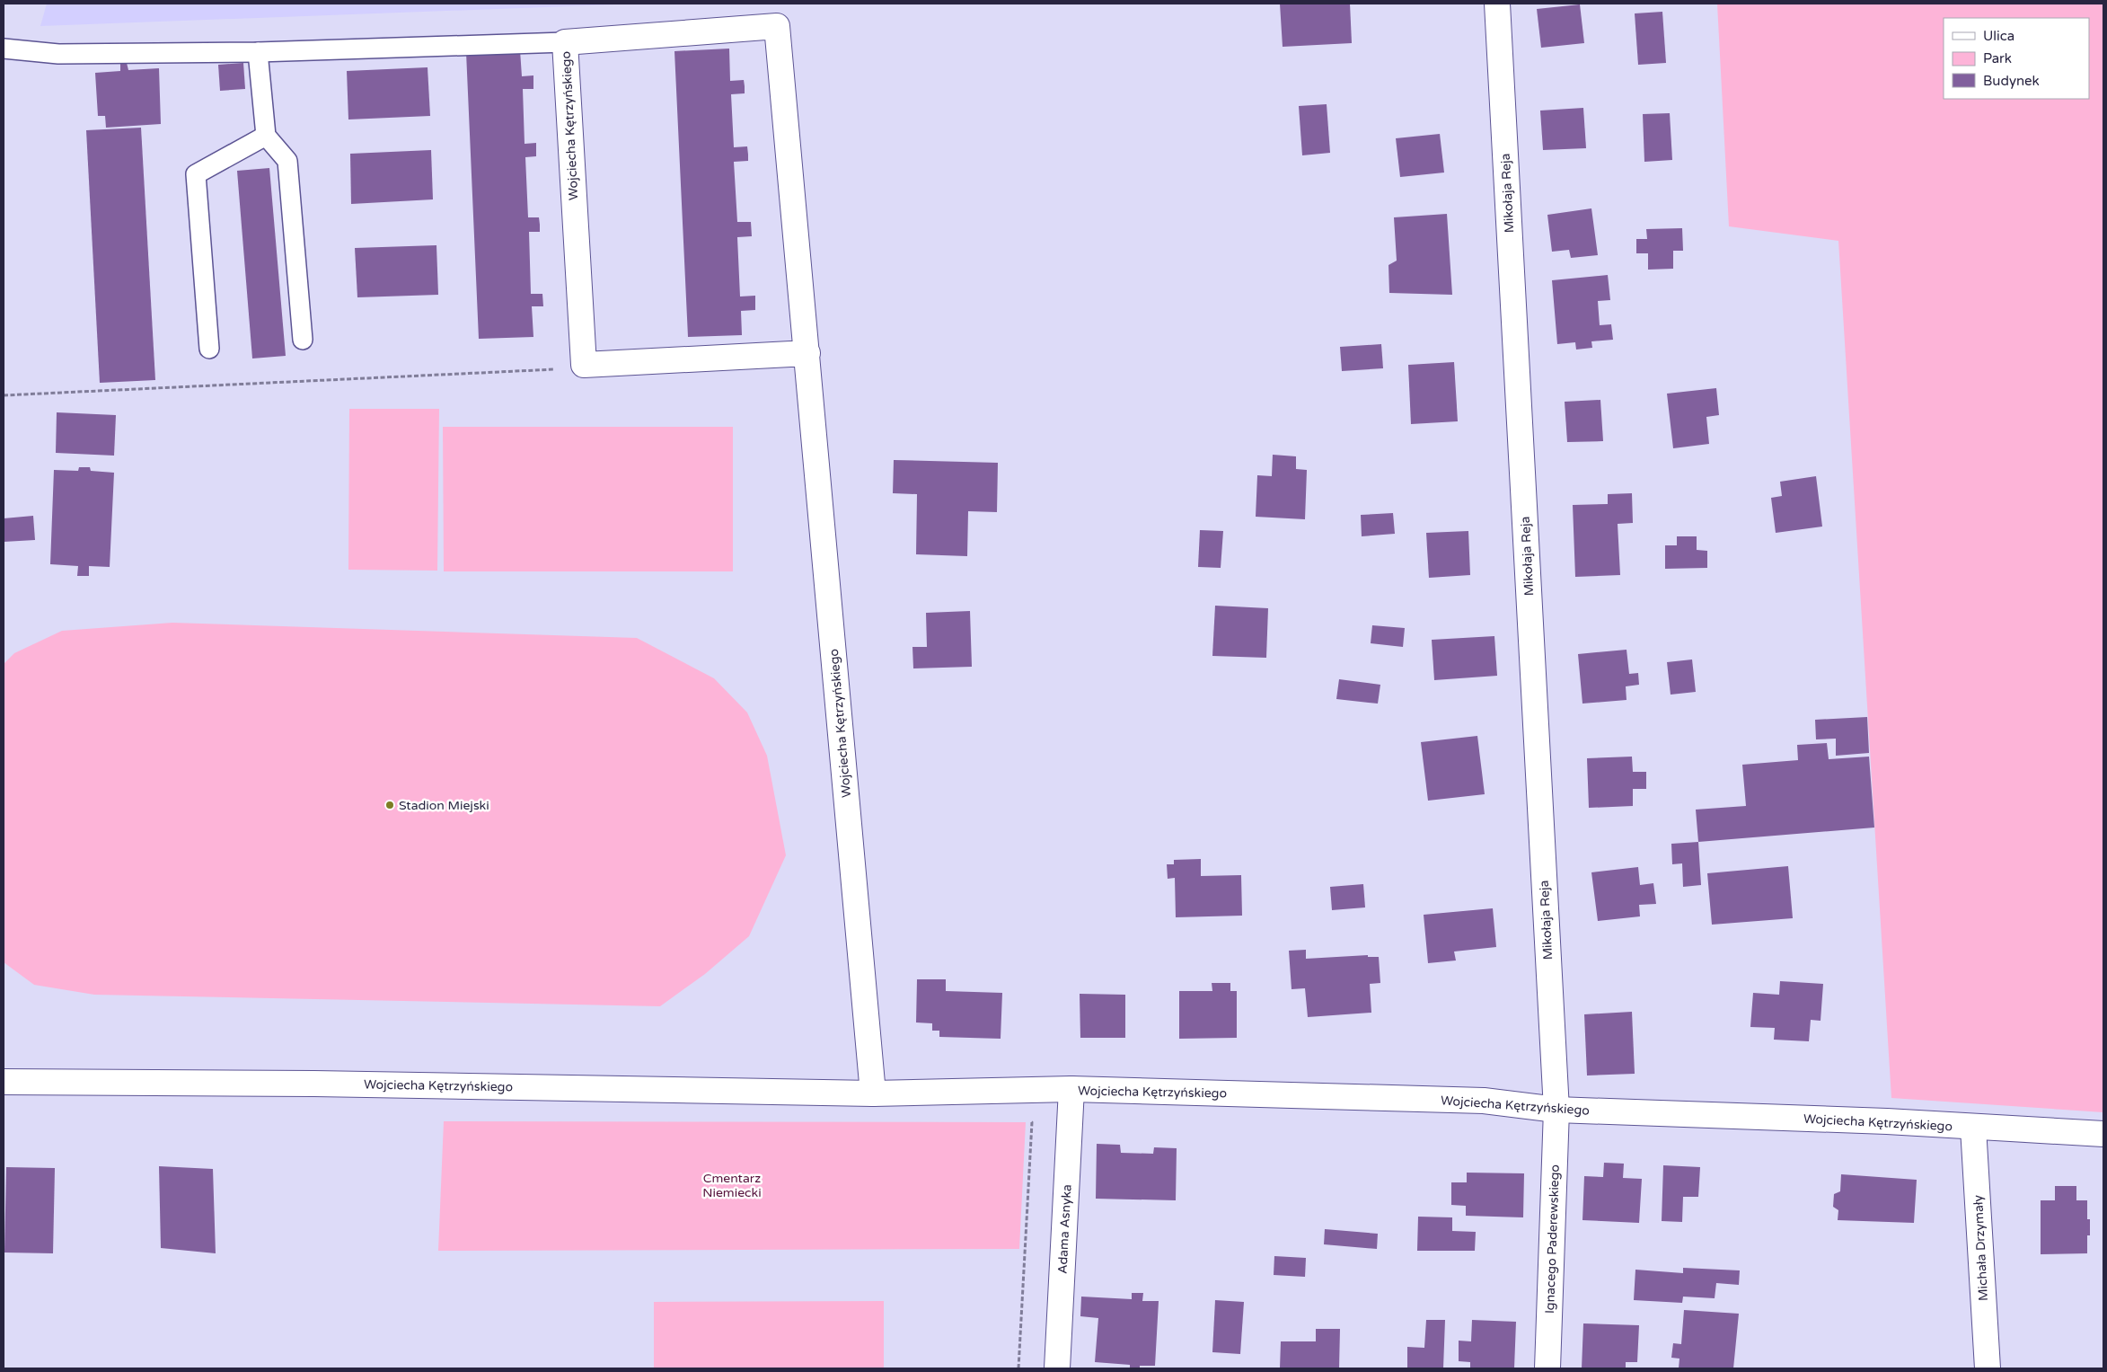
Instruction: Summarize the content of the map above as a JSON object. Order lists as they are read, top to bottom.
{
  "streets": {
    "street": [
      "Wojciecha Kętrzyńskiego",
      "Mikołaja Reja",
      "Adama Asnyka",
      "Ignacego Paderewskiego",
      "Michała Drzymały"
    ]
  },
  "crossings": [
    ["Wojciecha Kętrzyńskiego", "Mikołaja Reja"],
    ["Wojciecha Kętrzyńskiego", "Adama Asnyka"],
    ["Wojciecha Kętrzyńskiego", "Ignacego Paderewskiego"],
    ["Wojciecha Kętrzyńskiego", "Michała Drzymały"],
    ["Mikołaja Reja", "Ignacego Paderewskiego"]
  ],
  "parks": ["Cmentarz Niemiecki"],
  "places": ["Stadion Miejski"],
  "legend": ["Ulica", "Park", "Budynek"]
}
